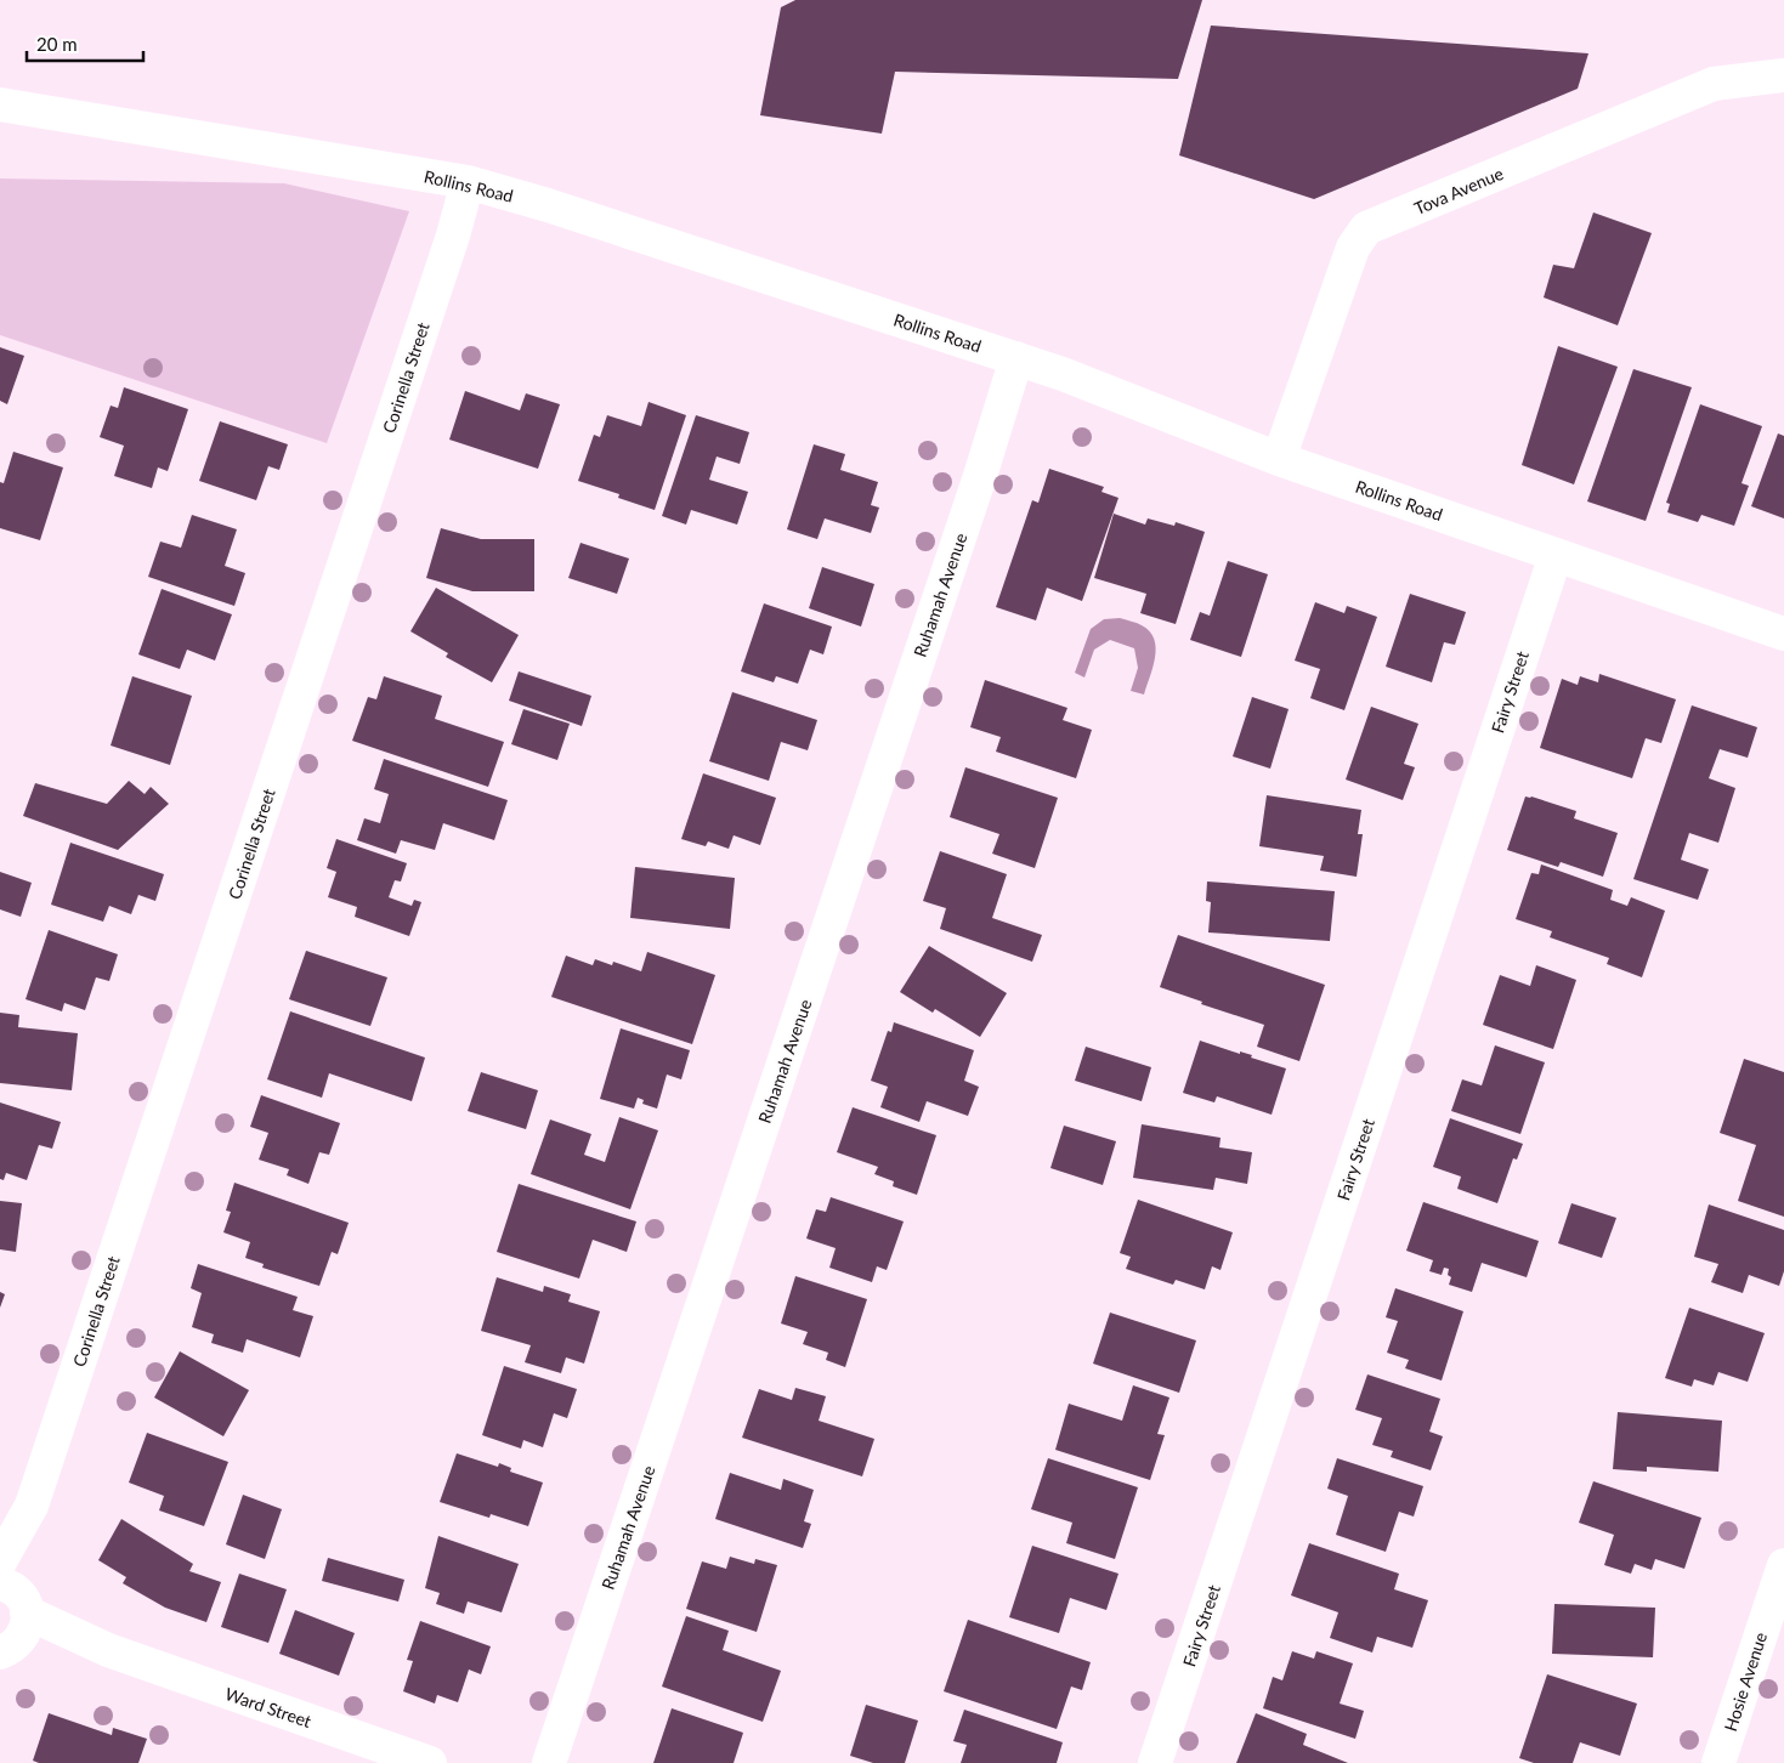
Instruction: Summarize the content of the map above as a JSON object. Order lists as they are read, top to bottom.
{
  "streets": {
    "street": [
      "Rollins Road",
      "Tova Avenue",
      "Corinella Street",
      "Ruhamah Avenue",
      "Fairy Street",
      "Hosie Avenue",
      "Ward Street"
    ]
  },
  "crossings": [
    ["Rollins Road", "Tova Avenue"],
    ["Rollins Road", "Corinella Street"],
    ["Rollins Road", "Ruhamah Avenue"],
    ["Rollins Road", "Fairy Street"],
    ["Corinella Street", "Ward Street"]
  ],
  "scale_bar": "20 m"
}
